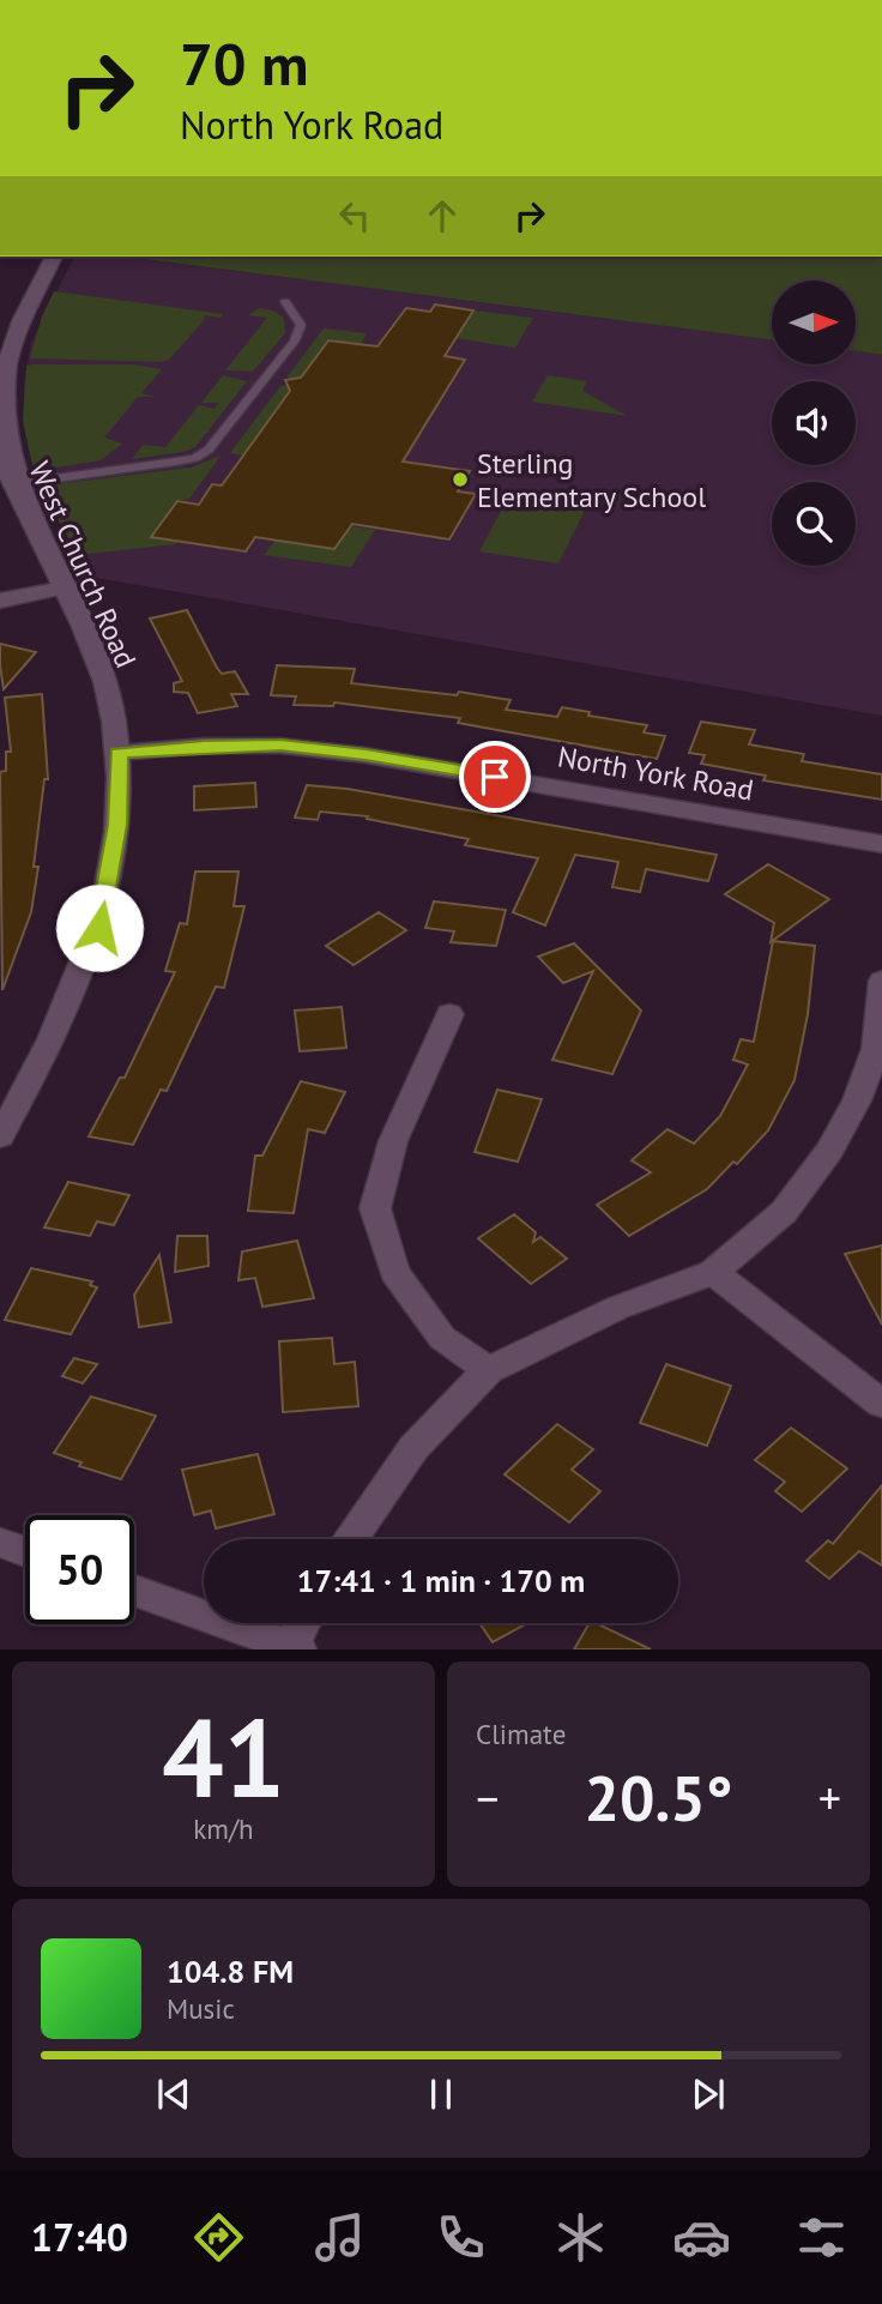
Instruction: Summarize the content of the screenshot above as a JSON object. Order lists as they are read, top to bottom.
{
  "streets": {
    "street": ["West Church Road", "North York Road"]
  },
  "crossings": [
    ["West Church Road", "North York Road"]
  ],
  "places": ["Sterling Elementary School"],
  "north": "right",
  "page": {
    "turn": ["70 m", "North York Road"],
    "limit": "50",
    "trip": "17:41 · 1 min · 170 m",
    "tile": [
      ["41", "km/h"],
      "Climate"
    ],
    "heat": ["−", "20.5°", "+"],
    "song": ["104.8 FM", "Music"],
    "tabs": "17:40"
  }
}
